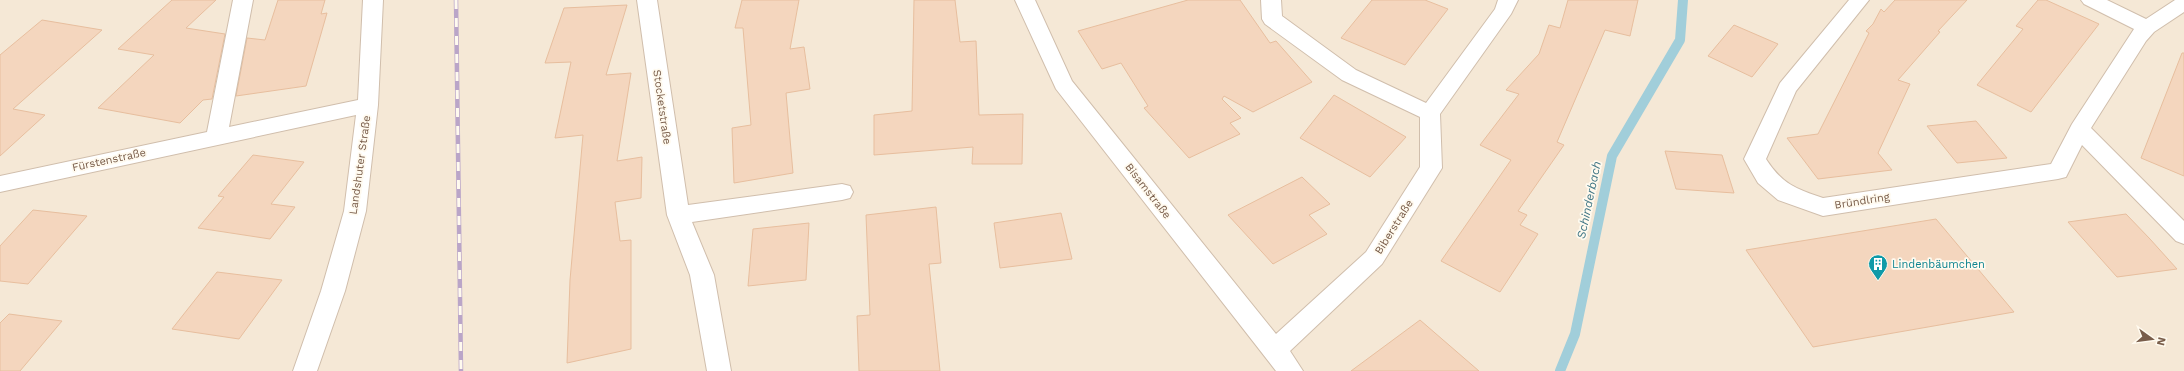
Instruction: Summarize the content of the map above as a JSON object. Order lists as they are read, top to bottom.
{
  "streets": {
    "street": [
      "Stocketstraße",
      "Fürstenstraße",
      "Landshuter Straße",
      "Bisamstraße",
      "Bründlring",
      "Biberstraße"
    ]
  },
  "crossings": [
    ["Fürstenstraße", "Landshuter Straße"],
    ["Bisamstraße", "Biberstraße"]
  ],
  "water": ["Schinderbach"],
  "places": {
    "building": ["Lindenbäumchen"]
  },
  "north": "right"
}
